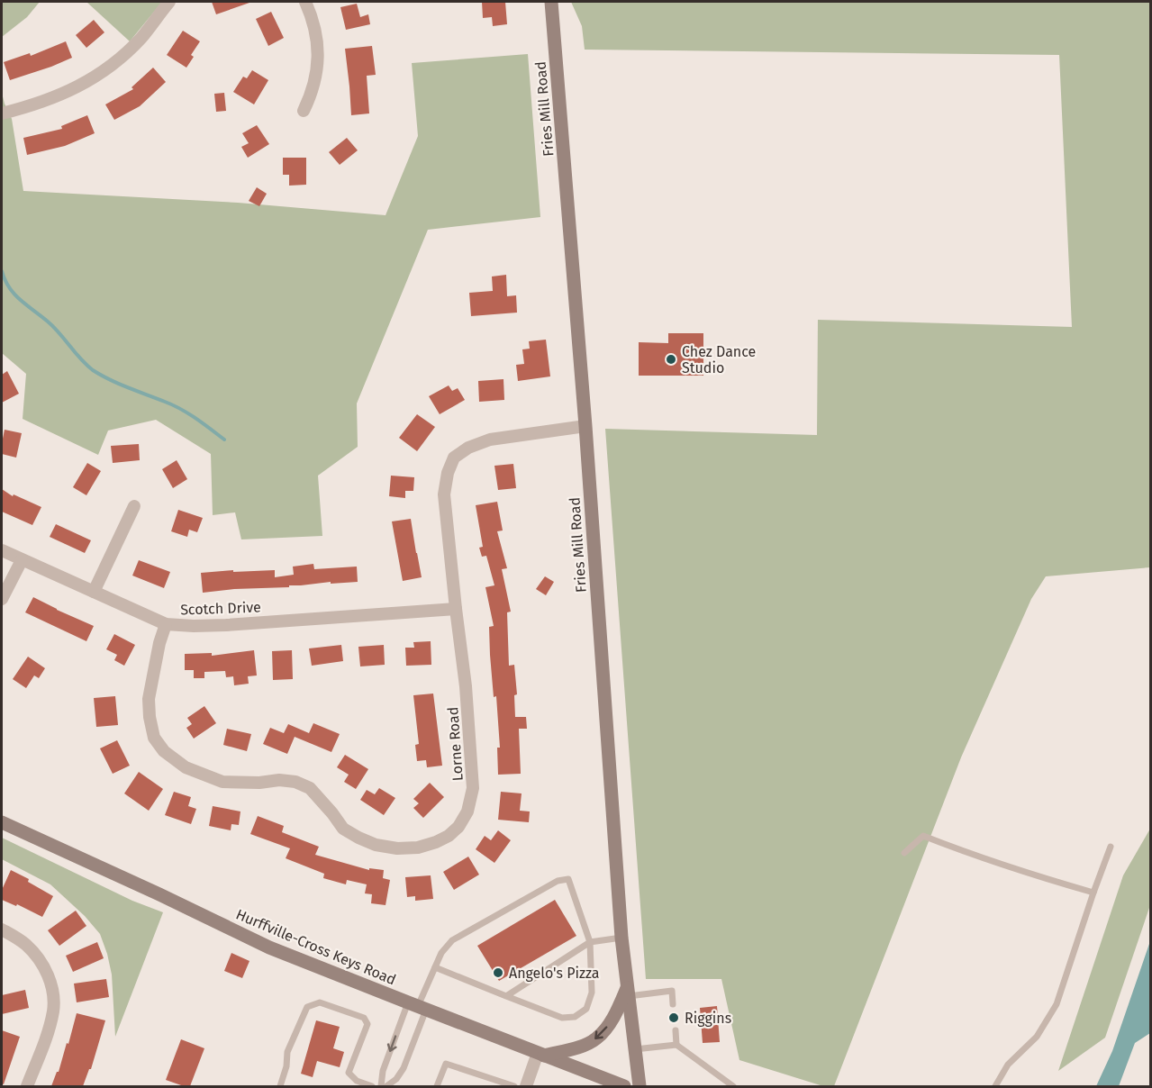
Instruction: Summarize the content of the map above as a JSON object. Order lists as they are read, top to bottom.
{
  "streets": {
    "main road": ["Fries Mill Road", "Hurffville-Cross Keys Road"],
    "street": ["Scotch Drive", "Lorne Road"]
  },
  "crossings": [
    ["Fries Mill Road", "Lorne Road"],
    ["Scotch Drive", "Lorne Road"]
  ],
  "places": ["Chez Dance Studio", "Angelo's Pizza", "Riggins"]
}
